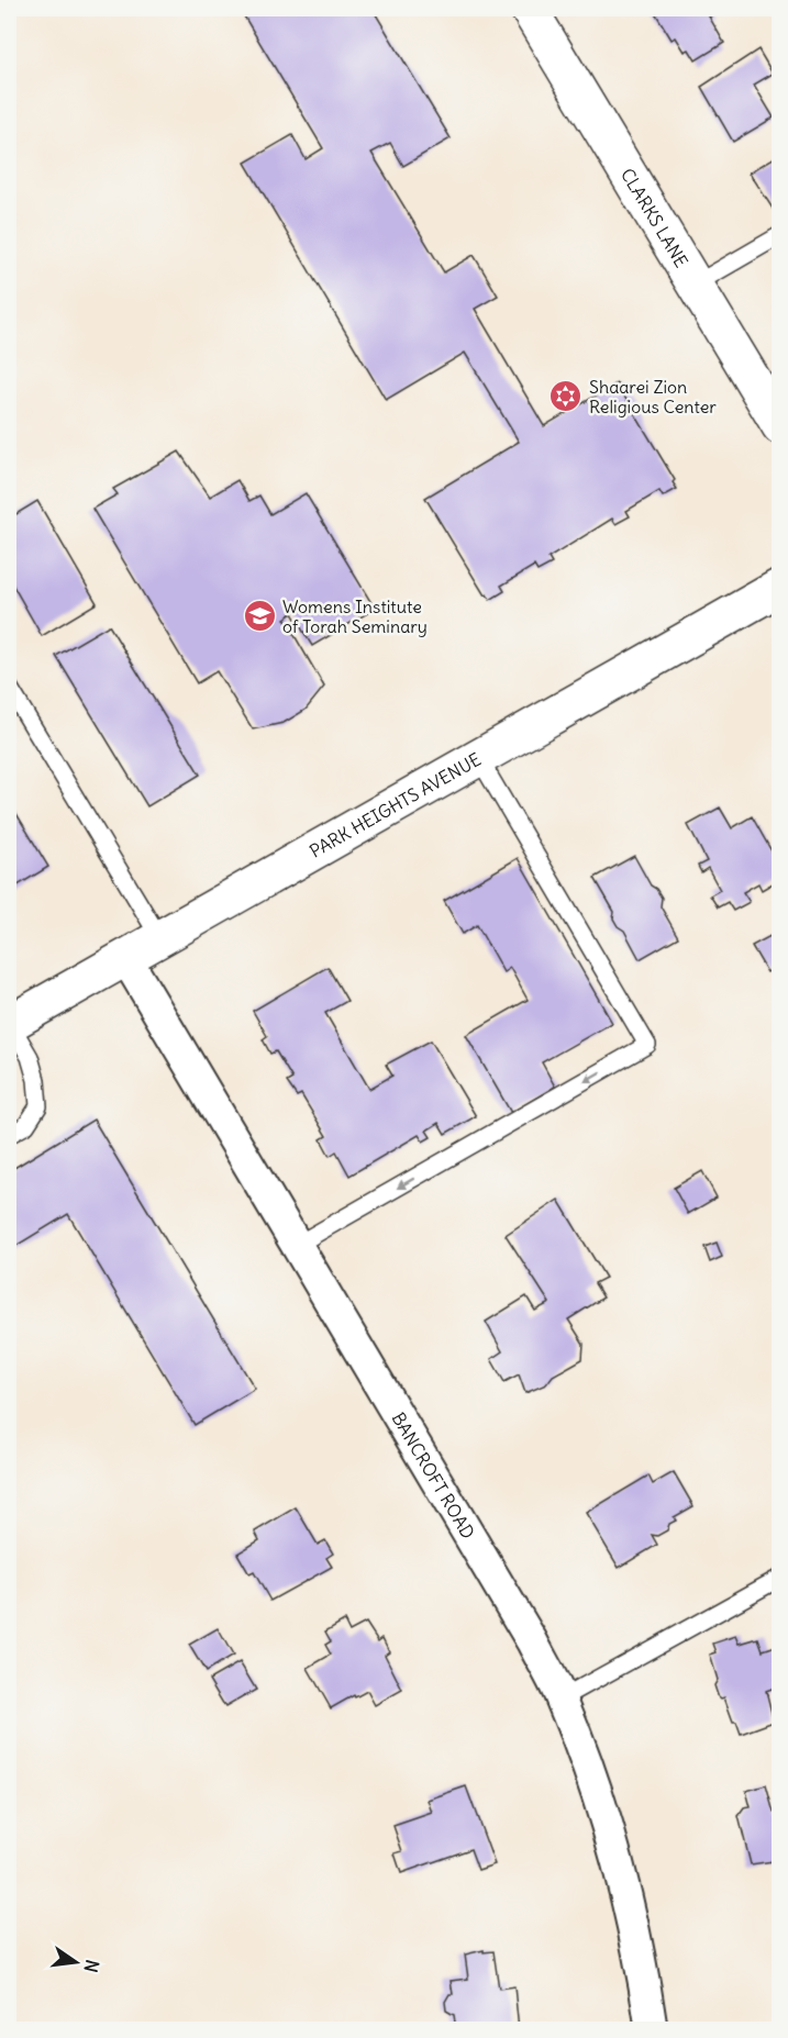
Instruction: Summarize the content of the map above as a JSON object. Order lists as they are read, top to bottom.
{
  "streets": {
    "main road": ["CLARKS LANE", "PARK HEIGHTS AVENUE"],
    "street": ["BANCROFT ROAD"]
  },
  "crossings": [
    ["PARK HEIGHTS AVENUE", "BANCROFT ROAD"]
  ],
  "places": {
    "synagogue": ["Shaarei Zion Religious Center"],
    "school or university": ["Womens Institute of Torah Seminary"]
  },
  "north": "right"
}
